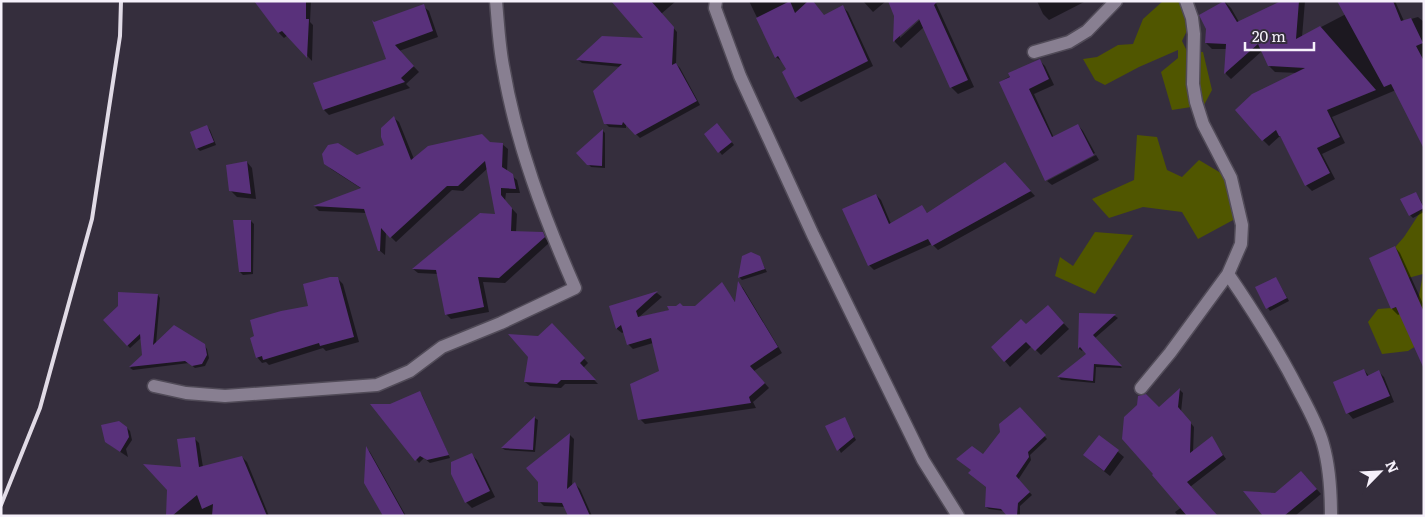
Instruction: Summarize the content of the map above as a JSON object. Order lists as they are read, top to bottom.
{
  "scale_bar": "20 m",
  "north": "top right"
}
